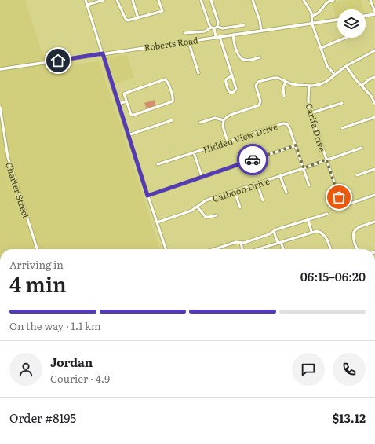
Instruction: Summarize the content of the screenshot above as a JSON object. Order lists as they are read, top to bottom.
{
  "streets": {
    "main road": ["Roberts Road"],
    "street": [
      "Carifa Drive",
      "Hidden View Drive",
      "Calhoon Drive",
      "Charter Street"
    ]
  },
  "crossings": [
    ["Carifa Drive", "Calhoon Drive"]
  ],
  "page": {
    "heading": ["4 min", "Arriving in", "06:15–06:20"],
    "panel": [
      "Jordan",
      "Courier · 4.9",
      "Order #8195",
      "$13.12"
    ],
    "bar": "On the way · 1.1 km"
  }
}
